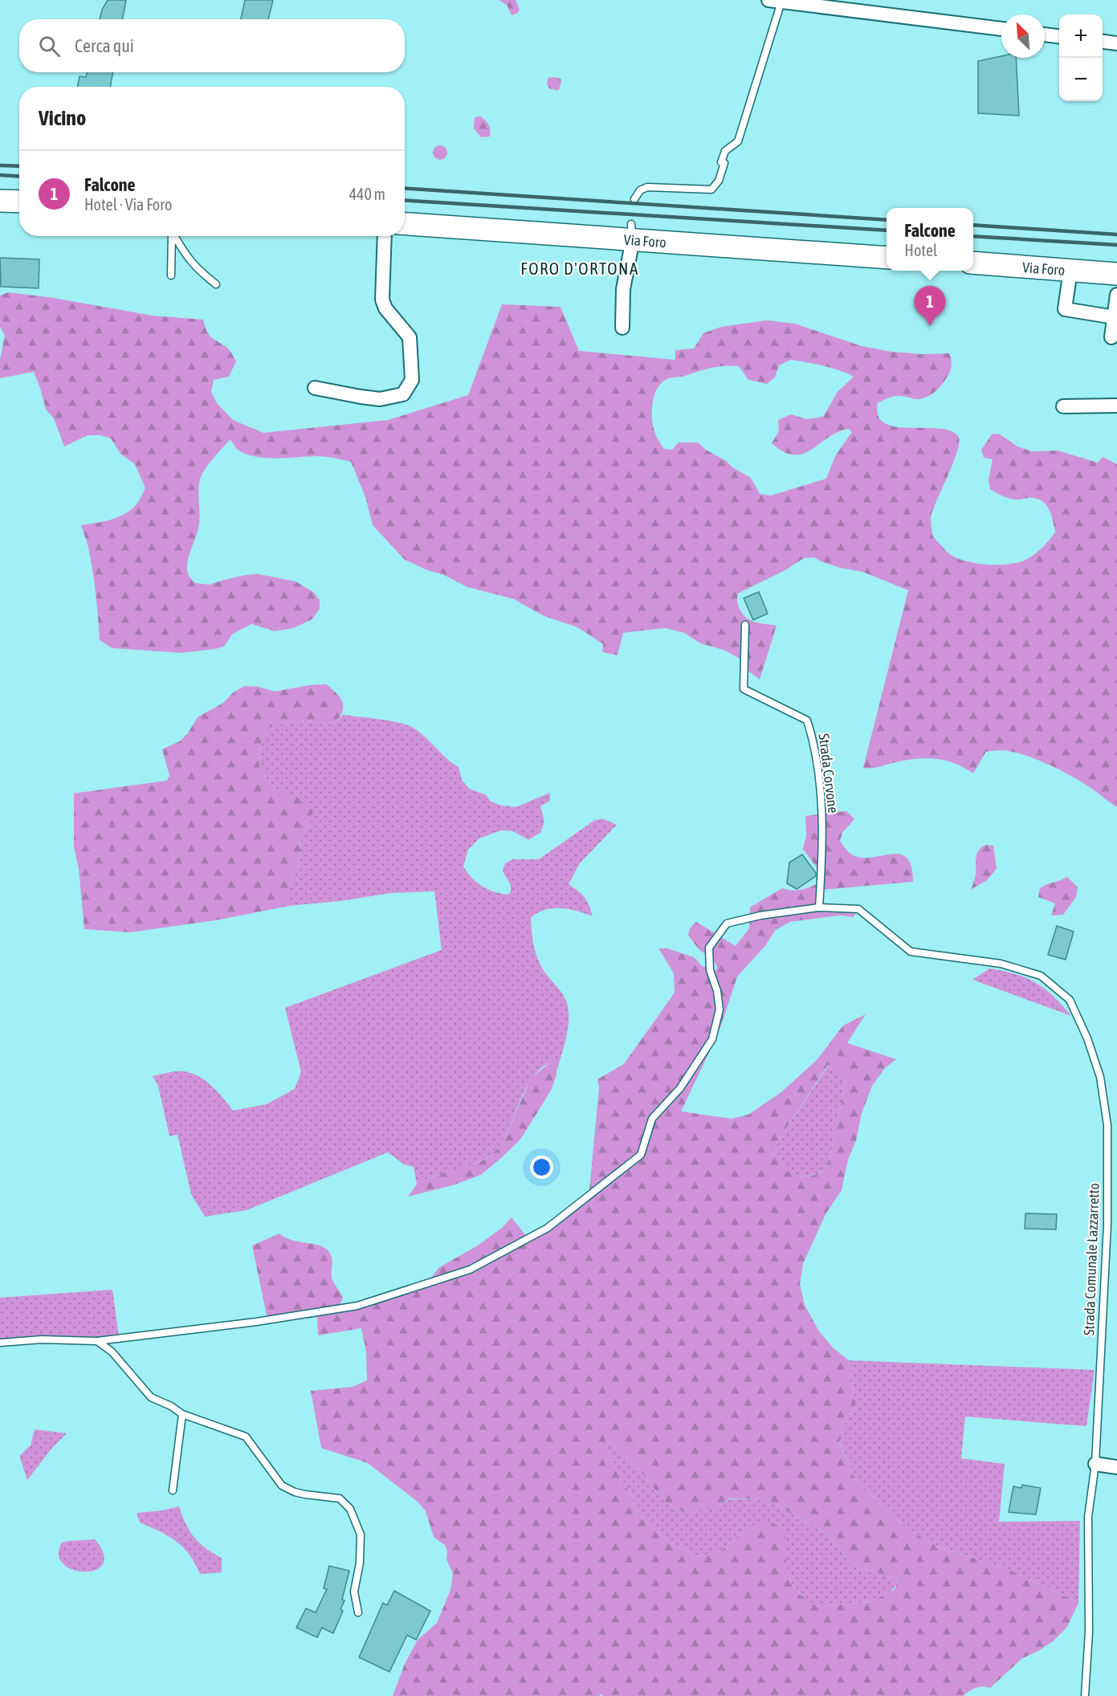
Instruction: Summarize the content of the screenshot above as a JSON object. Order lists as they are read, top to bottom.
{
  "streets": {
    "main road": ["Via Foro"],
    "lane": ["Strada Corvone", "Strada Comunale Lazzarretto"]
  },
  "crossings": [
    ["Strada Corvone", "Strada Comunale Lazzarretto"]
  ],
  "districts": ["FORO D'ORTONA"],
  "north": "top left",
  "page": {
    "map_buttons": ["+", "−"],
    "search": "Cerca qui",
    "heading": "Vicino",
    "list": [
      {
        "mark": "1",
        "name": "Falcone",
        "note": "Hotel · Via Foro",
        "value": "440 m"
      }
    ],
    "popup": ["Falcone", "Hotel"],
    "pins": "1"
  }
}
